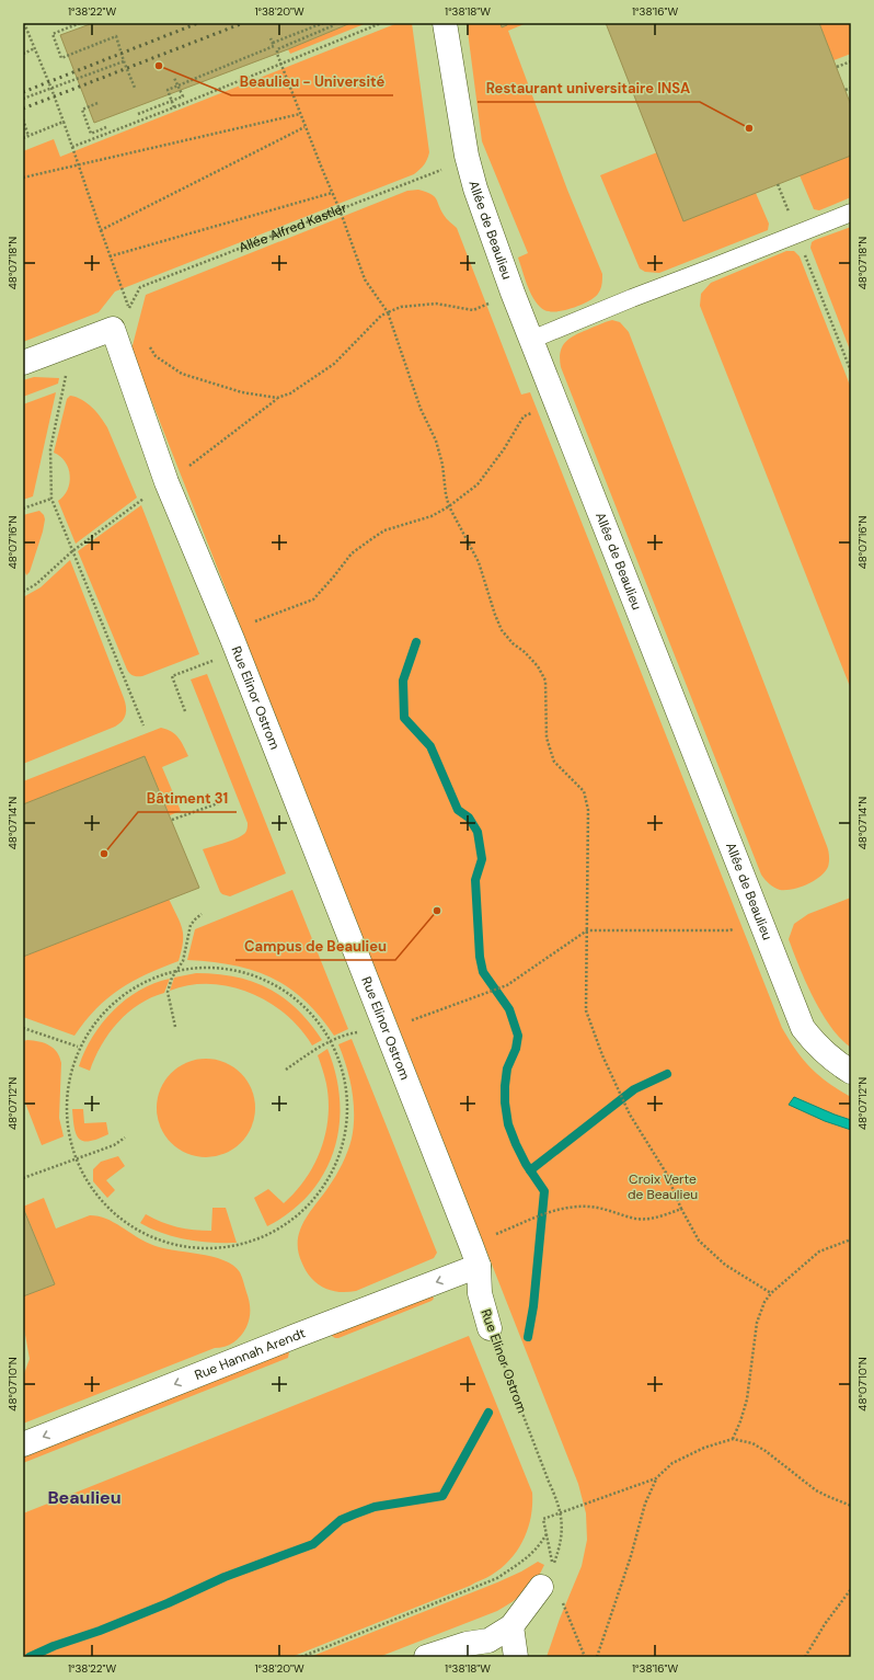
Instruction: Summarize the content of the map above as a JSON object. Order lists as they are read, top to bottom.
{
  "streets": {
    "street": ["Allée de Beaulieu", "Rue Elinor Ostrom", "Rue Hannah Arendt"],
    "path": ["Allée Alfred Kastler"]
  },
  "crossings": [
    ["Allée Alfred Kastler", "Allée de Beaulieu"],
    ["Rue Elinor Ostrom", "Rue Hannah Arendt"]
  ],
  "one_way": ["Rue Hannah Arendt"],
  "districts": ["Beaulieu"],
  "parks": ["Croix Verte de Beaulieu"],
  "places": [
    "Beaulieu - Université",
    "Restaurant universitaire INSA",
    "Bâtiment 31",
    "Campus de Beaulieu"
  ],
  "coordinates": [
    "1°38'22\"W",
    "1°38'20\"W",
    "1°38'18\"W",
    "1°38'16\"W",
    "48°07'18\"N",
    "48°07'16\"N",
    "48°07'14\"N",
    "48°07'12\"N",
    "48°07'10\"N"
  ]
}
